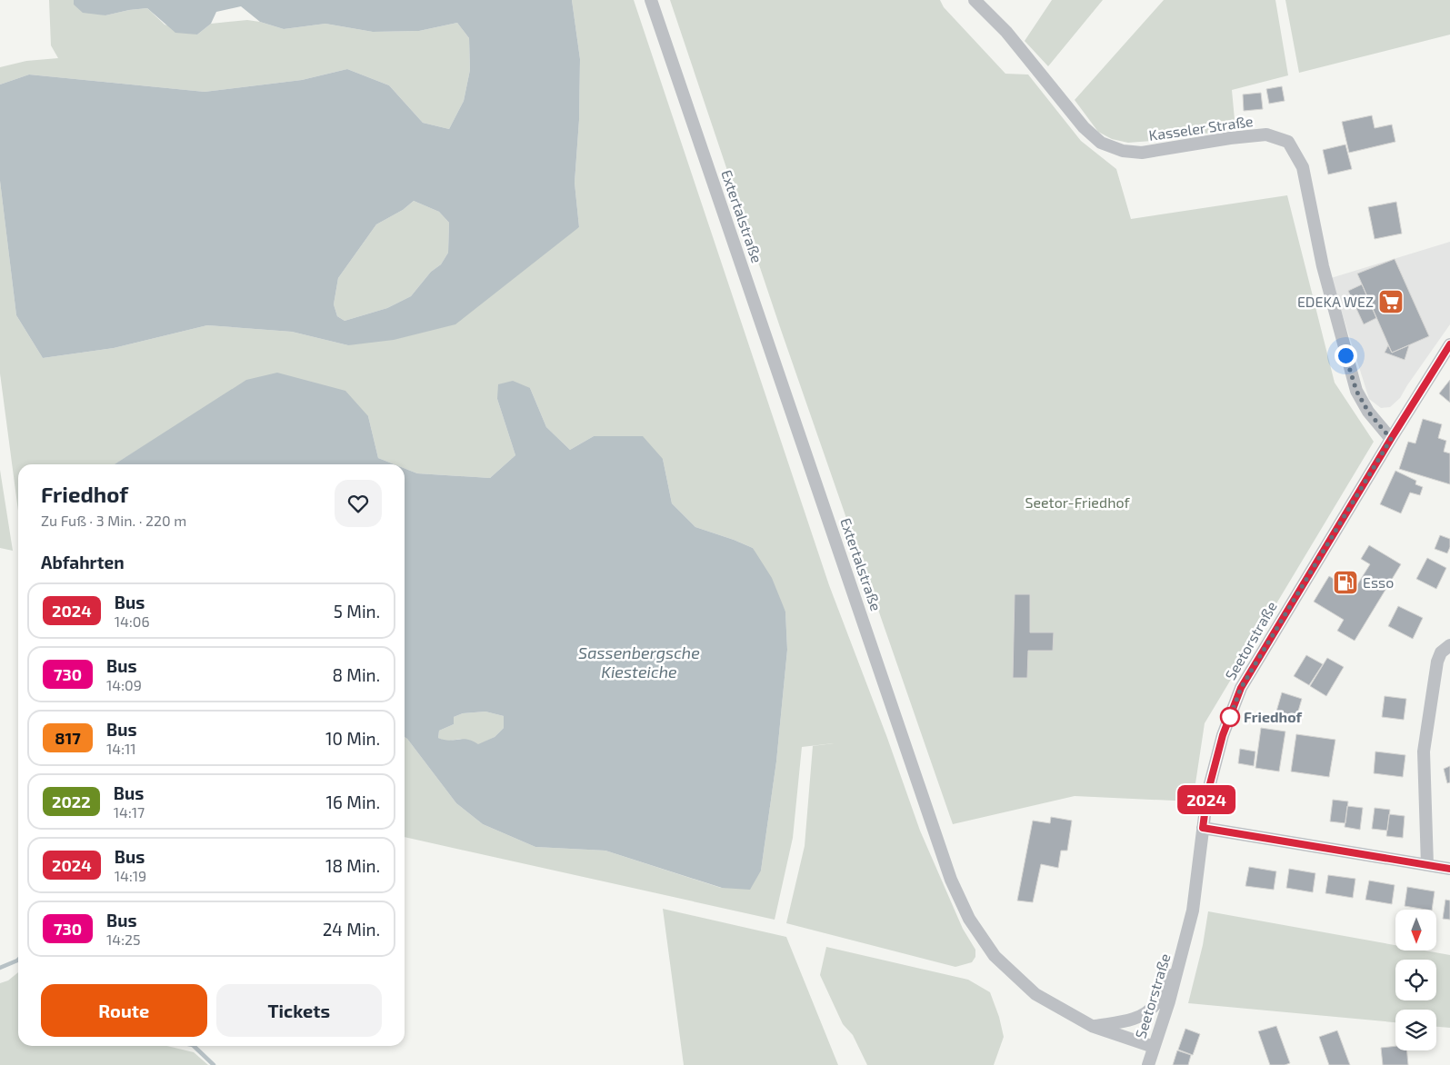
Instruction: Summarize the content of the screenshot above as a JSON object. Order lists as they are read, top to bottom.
{
  "streets": {
    "street": ["Kasseler Straße", "Extertalstraße", "Seetorstraße"]
  },
  "crossings": [
    ["Kasseler Straße", "Seetorstraße"],
    ["Extertalstraße", "Seetorstraße"]
  ],
  "water": ["Sassenbergsche Kiesteiche"],
  "parks": ["Seetor-Friedhof"],
  "places": {
    "supermarket": ["EDEKA WEZ"],
    "fuel station": ["Esso"],
    "other": ["Friedhof"]
  },
  "lines": ["bus line 2024"],
  "north": "bottom",
  "page": {
    "on_map": "2024",
    "heading": [
      ["Friedhof", "Zu Fuß · 3 Min. · 220 m"],
      "Abfahrten"
    ],
    "list": [
      {
        "mark": "2024",
        "name": "Bus",
        "note": "14:06",
        "value": "5 Min."
      },
      {
        "mark": "730",
        "name": "Bus",
        "note": "14:09",
        "value": "8 Min."
      },
      {
        "mark": "817",
        "name": "Bus",
        "note": "14:11",
        "value": "10 Min."
      },
      {
        "mark": "2022",
        "name": "Bus",
        "note": "14:17",
        "value": "16 Min."
      },
      {
        "mark": "2024",
        "name": "Bus",
        "note": "14:19",
        "value": "18 Min."
      },
      {
        "mark": "730",
        "name": "Bus",
        "note": "14:25",
        "value": "24 Min."
      }
    ],
    "buttons": ["Route", "Tickets"]
  }
}
